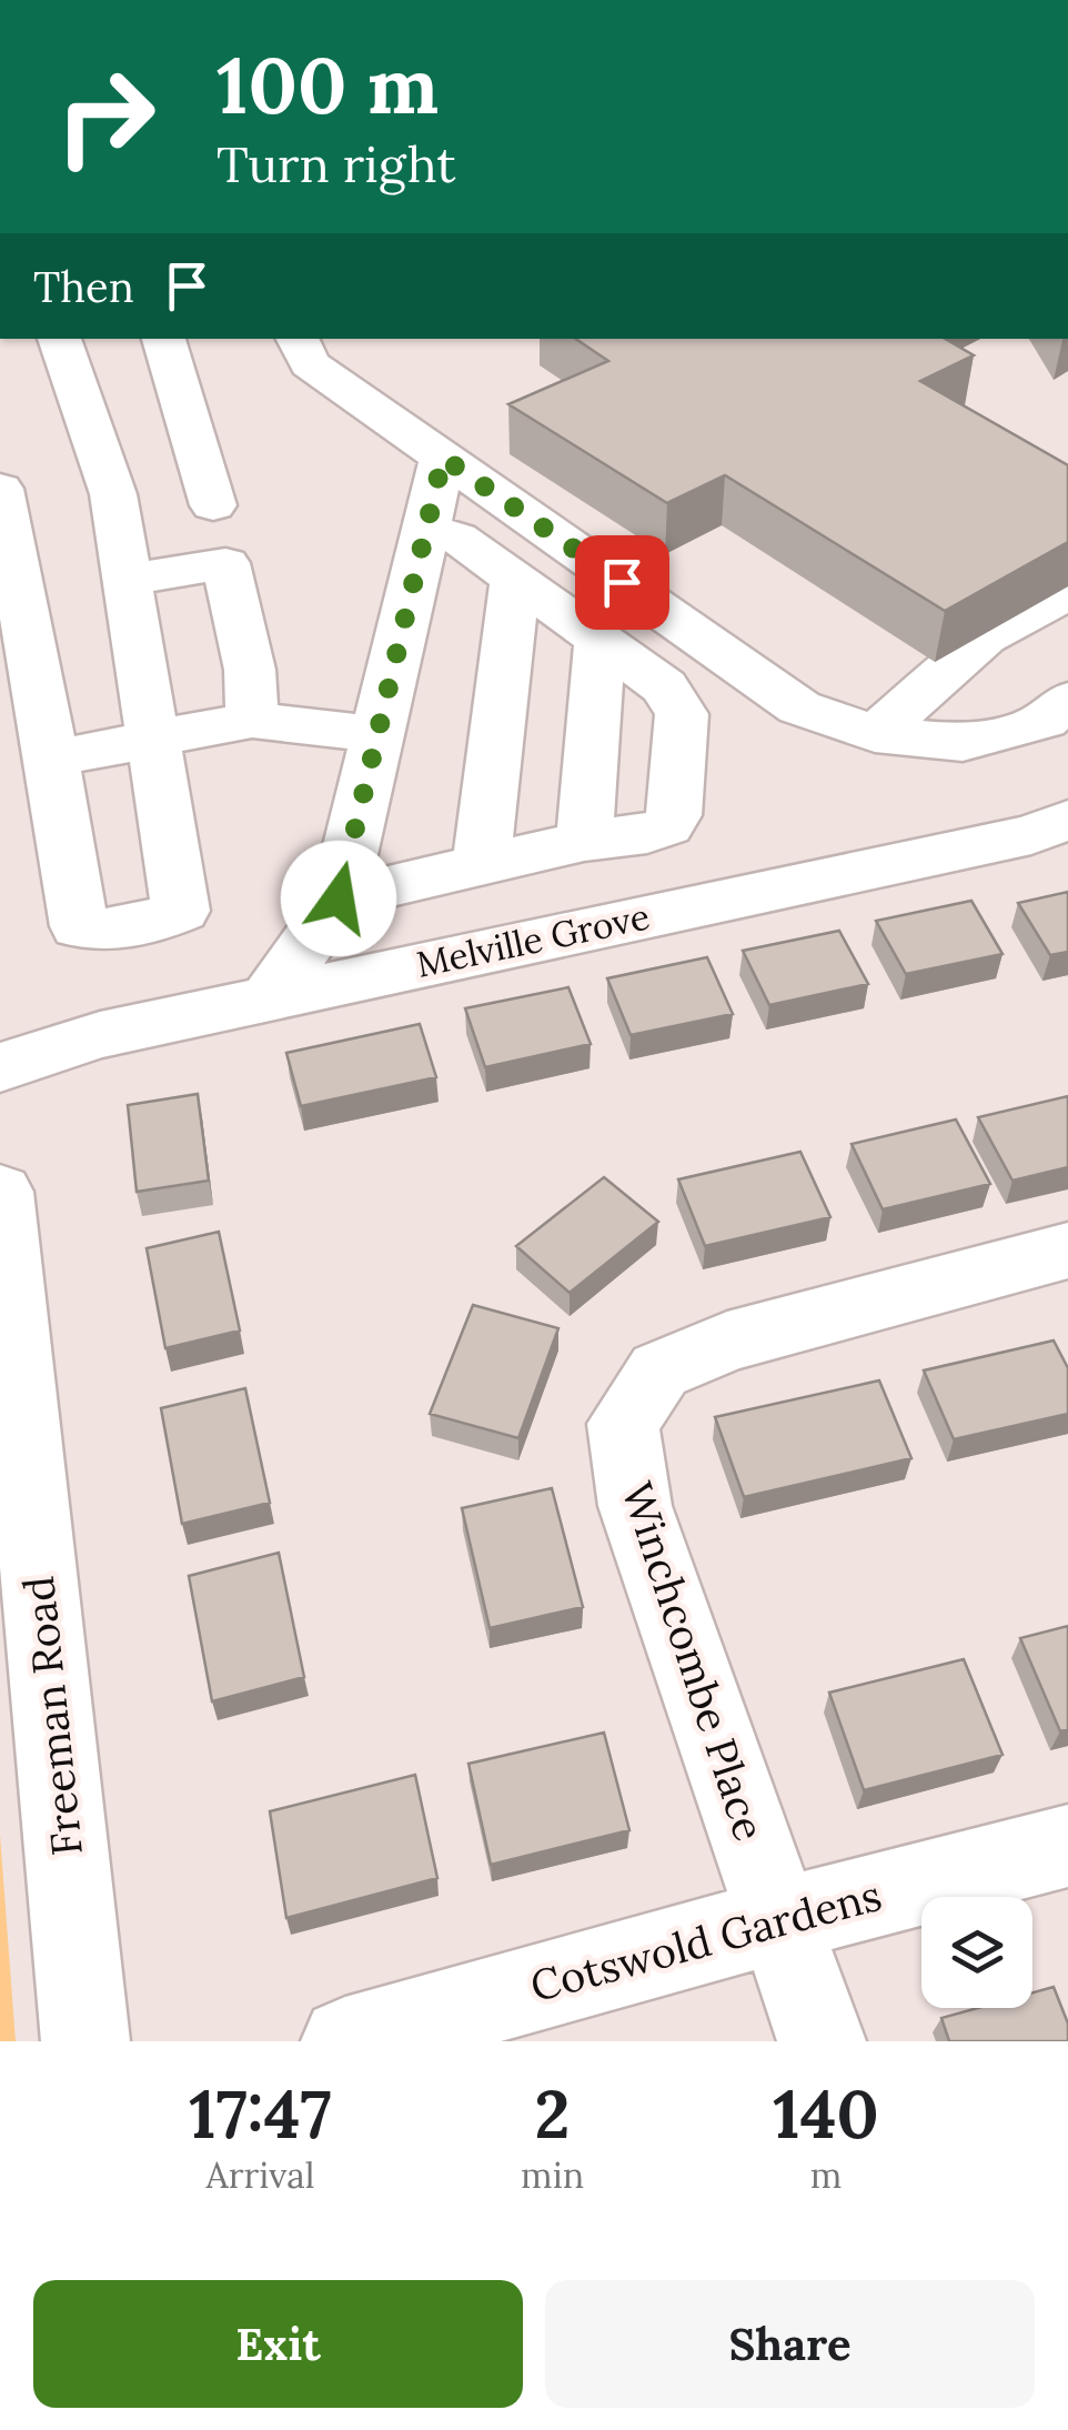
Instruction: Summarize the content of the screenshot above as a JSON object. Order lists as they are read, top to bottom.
{
  "streets": {
    "street": [
      "Melville Grove",
      "Winchcombe Place",
      "Freeman Road",
      "Cotswold Gardens"
    ]
  },
  "crossings": [
    ["Winchcombe Place", "Cotswold Gardens"]
  ],
  "page": {
    "turn": ["100 m", "Turn right"],
    "then": "Then",
    "eta": [
      "17:47",
      "Arrival",
      "2",
      "min",
      "140",
      "m"
    ],
    "buttons": ["Exit", "Share"]
  }
}
